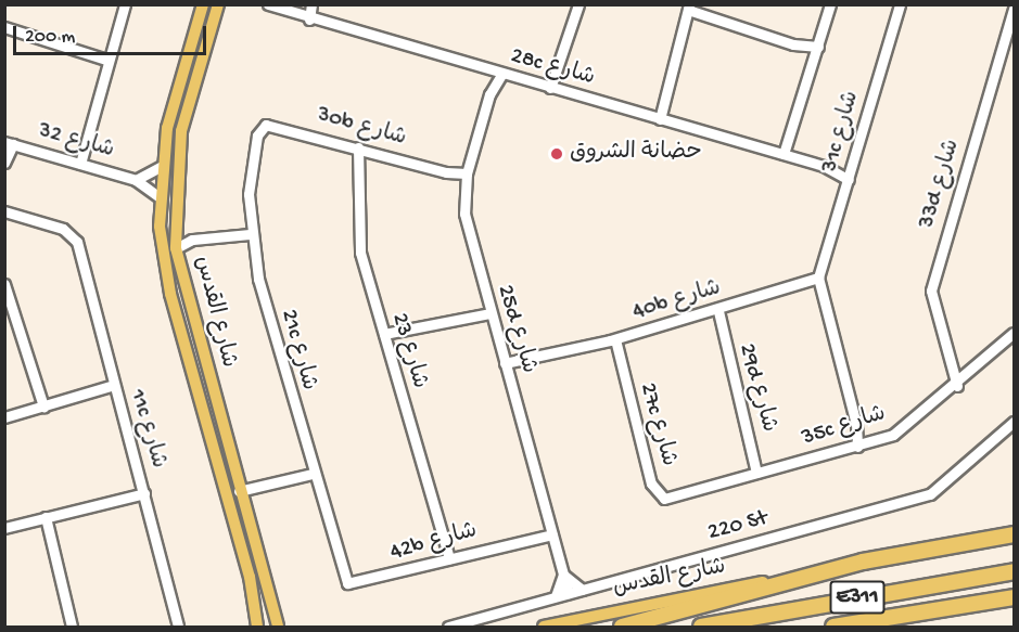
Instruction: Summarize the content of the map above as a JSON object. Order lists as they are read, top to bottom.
{
  "streets": {
    "highway": ["E311"],
    "main road": ["شارع القدس"],
    "street": [
      "28c شارع",
      "30b شارع",
      "31c شارع",
      "شارع 32",
      "33d شارع",
      "40b شارع",
      "25d شارع",
      "21c شارع",
      "شارع 23",
      "29d شارع",
      "27c شارع",
      "35c شارع",
      "11c شارع",
      "220 St",
      "42b شارع"
    ]
  },
  "crossings": [
    ["28c شارع", "31c شارع"],
    ["28c شارع", "25d شارع"],
    ["30b شارع", "25d شارع"],
    ["30b شارع", "21c شارع"],
    ["30b شارع", "شارع 23"],
    ["31c شارع", "40b شارع"],
    ["شارع 32", "شارع القدس"],
    ["33d شارع", "35c شارع"],
    ["40b شارع", "25d شارع"],
    ["40b شارع", "29d شارع"],
    ["40b شارع", "27c شارع"],
    ["25d شارع", "220 St"],
    ["25d شارع", "42b شارع"],
    ["21c شارع", "42b شارع"],
    ["شارع 23", "42b شارع"],
    ["29d شارع", "35c شارع"],
    ["27c شارع", "35c شارع"]
  ],
  "places": ["حضانة الشروق"],
  "scale_bar": "200 m"
}
